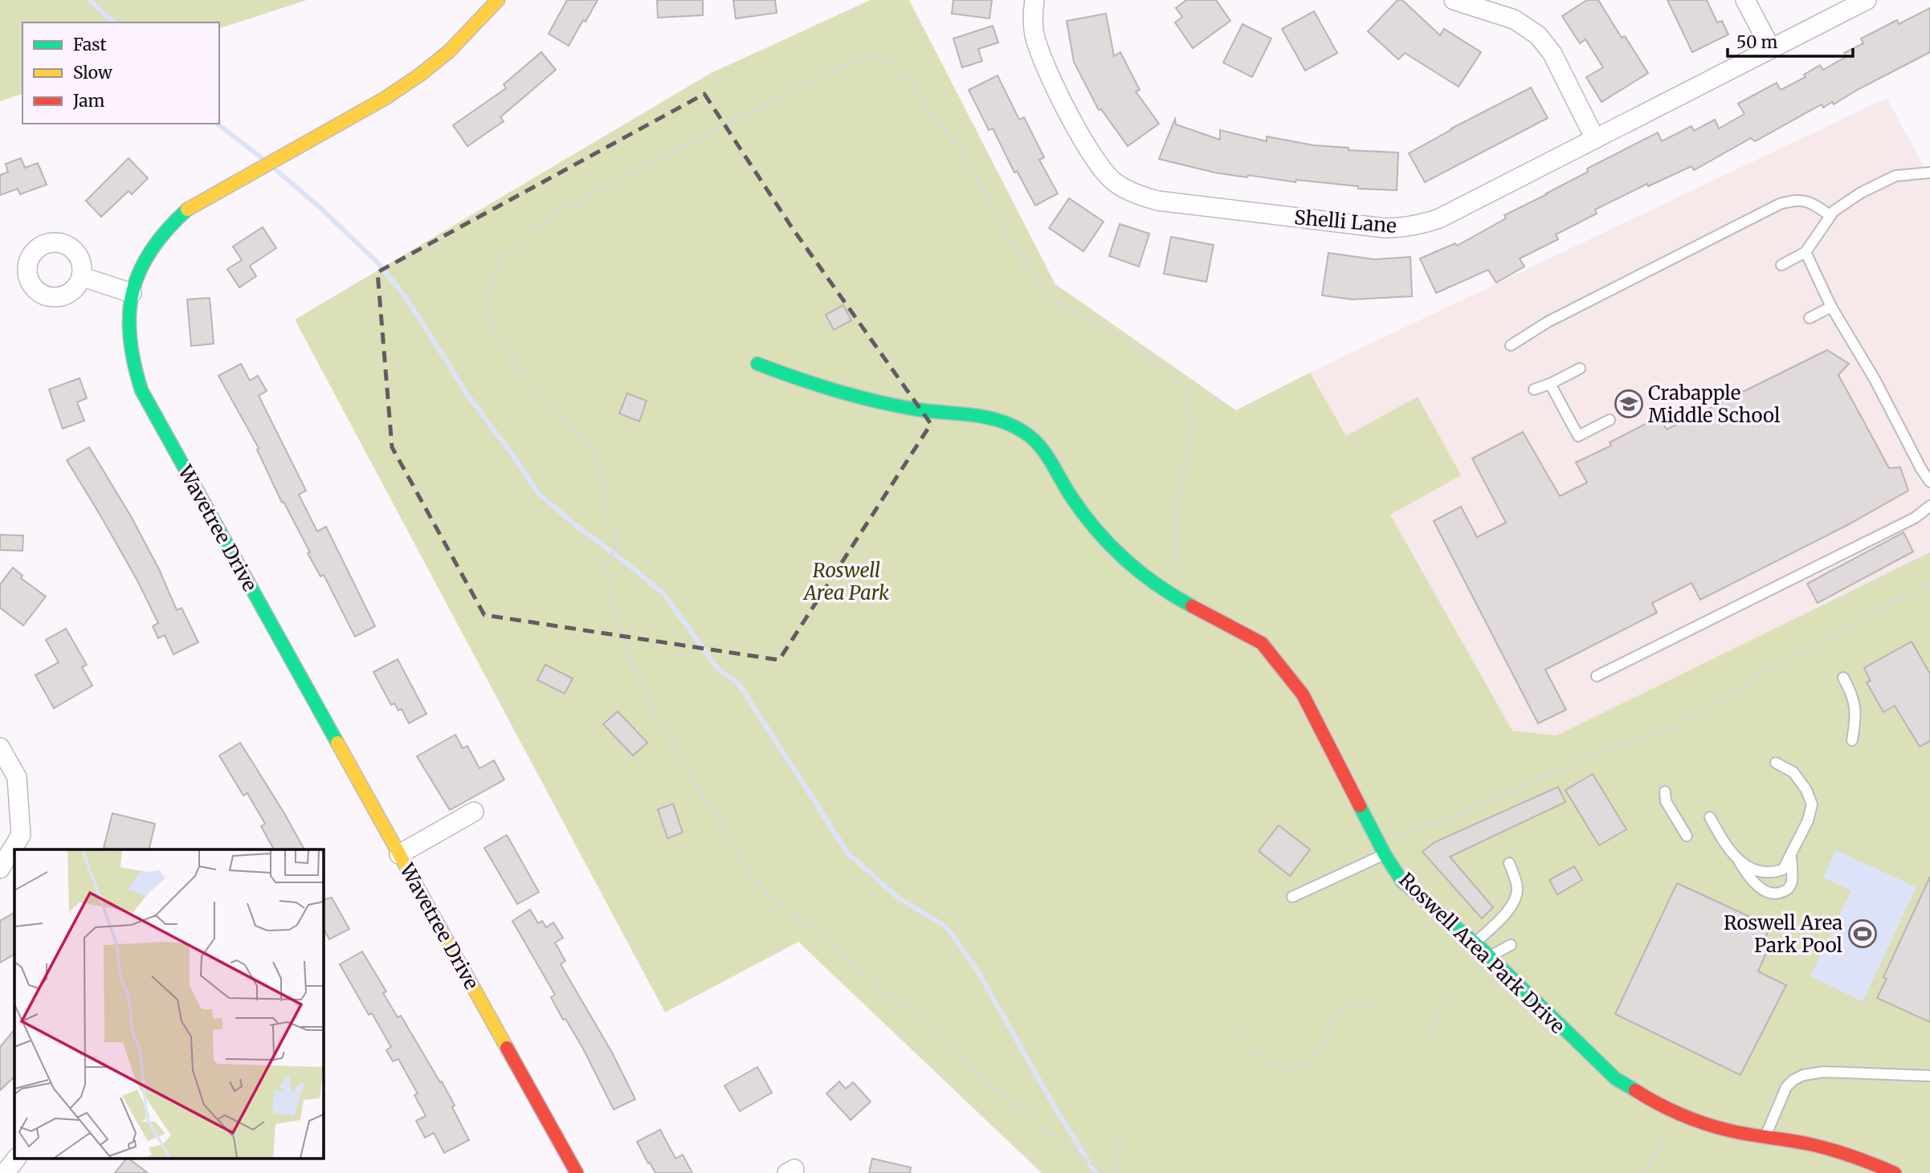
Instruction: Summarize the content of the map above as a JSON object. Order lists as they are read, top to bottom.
{
  "streets": {
    "street": ["Shelli Lane", "Wavetree Drive", "Roswell Area Park Drive"]
  },
  "parks": ["Roswell Area Park"],
  "places": {
    "school or university": ["Crabapple Middle School"],
    "sports": ["Roswell Area Park Pool"]
  },
  "legend": ["Fast", "Slow", "Jam"],
  "scale_bar": "50 m"
}
